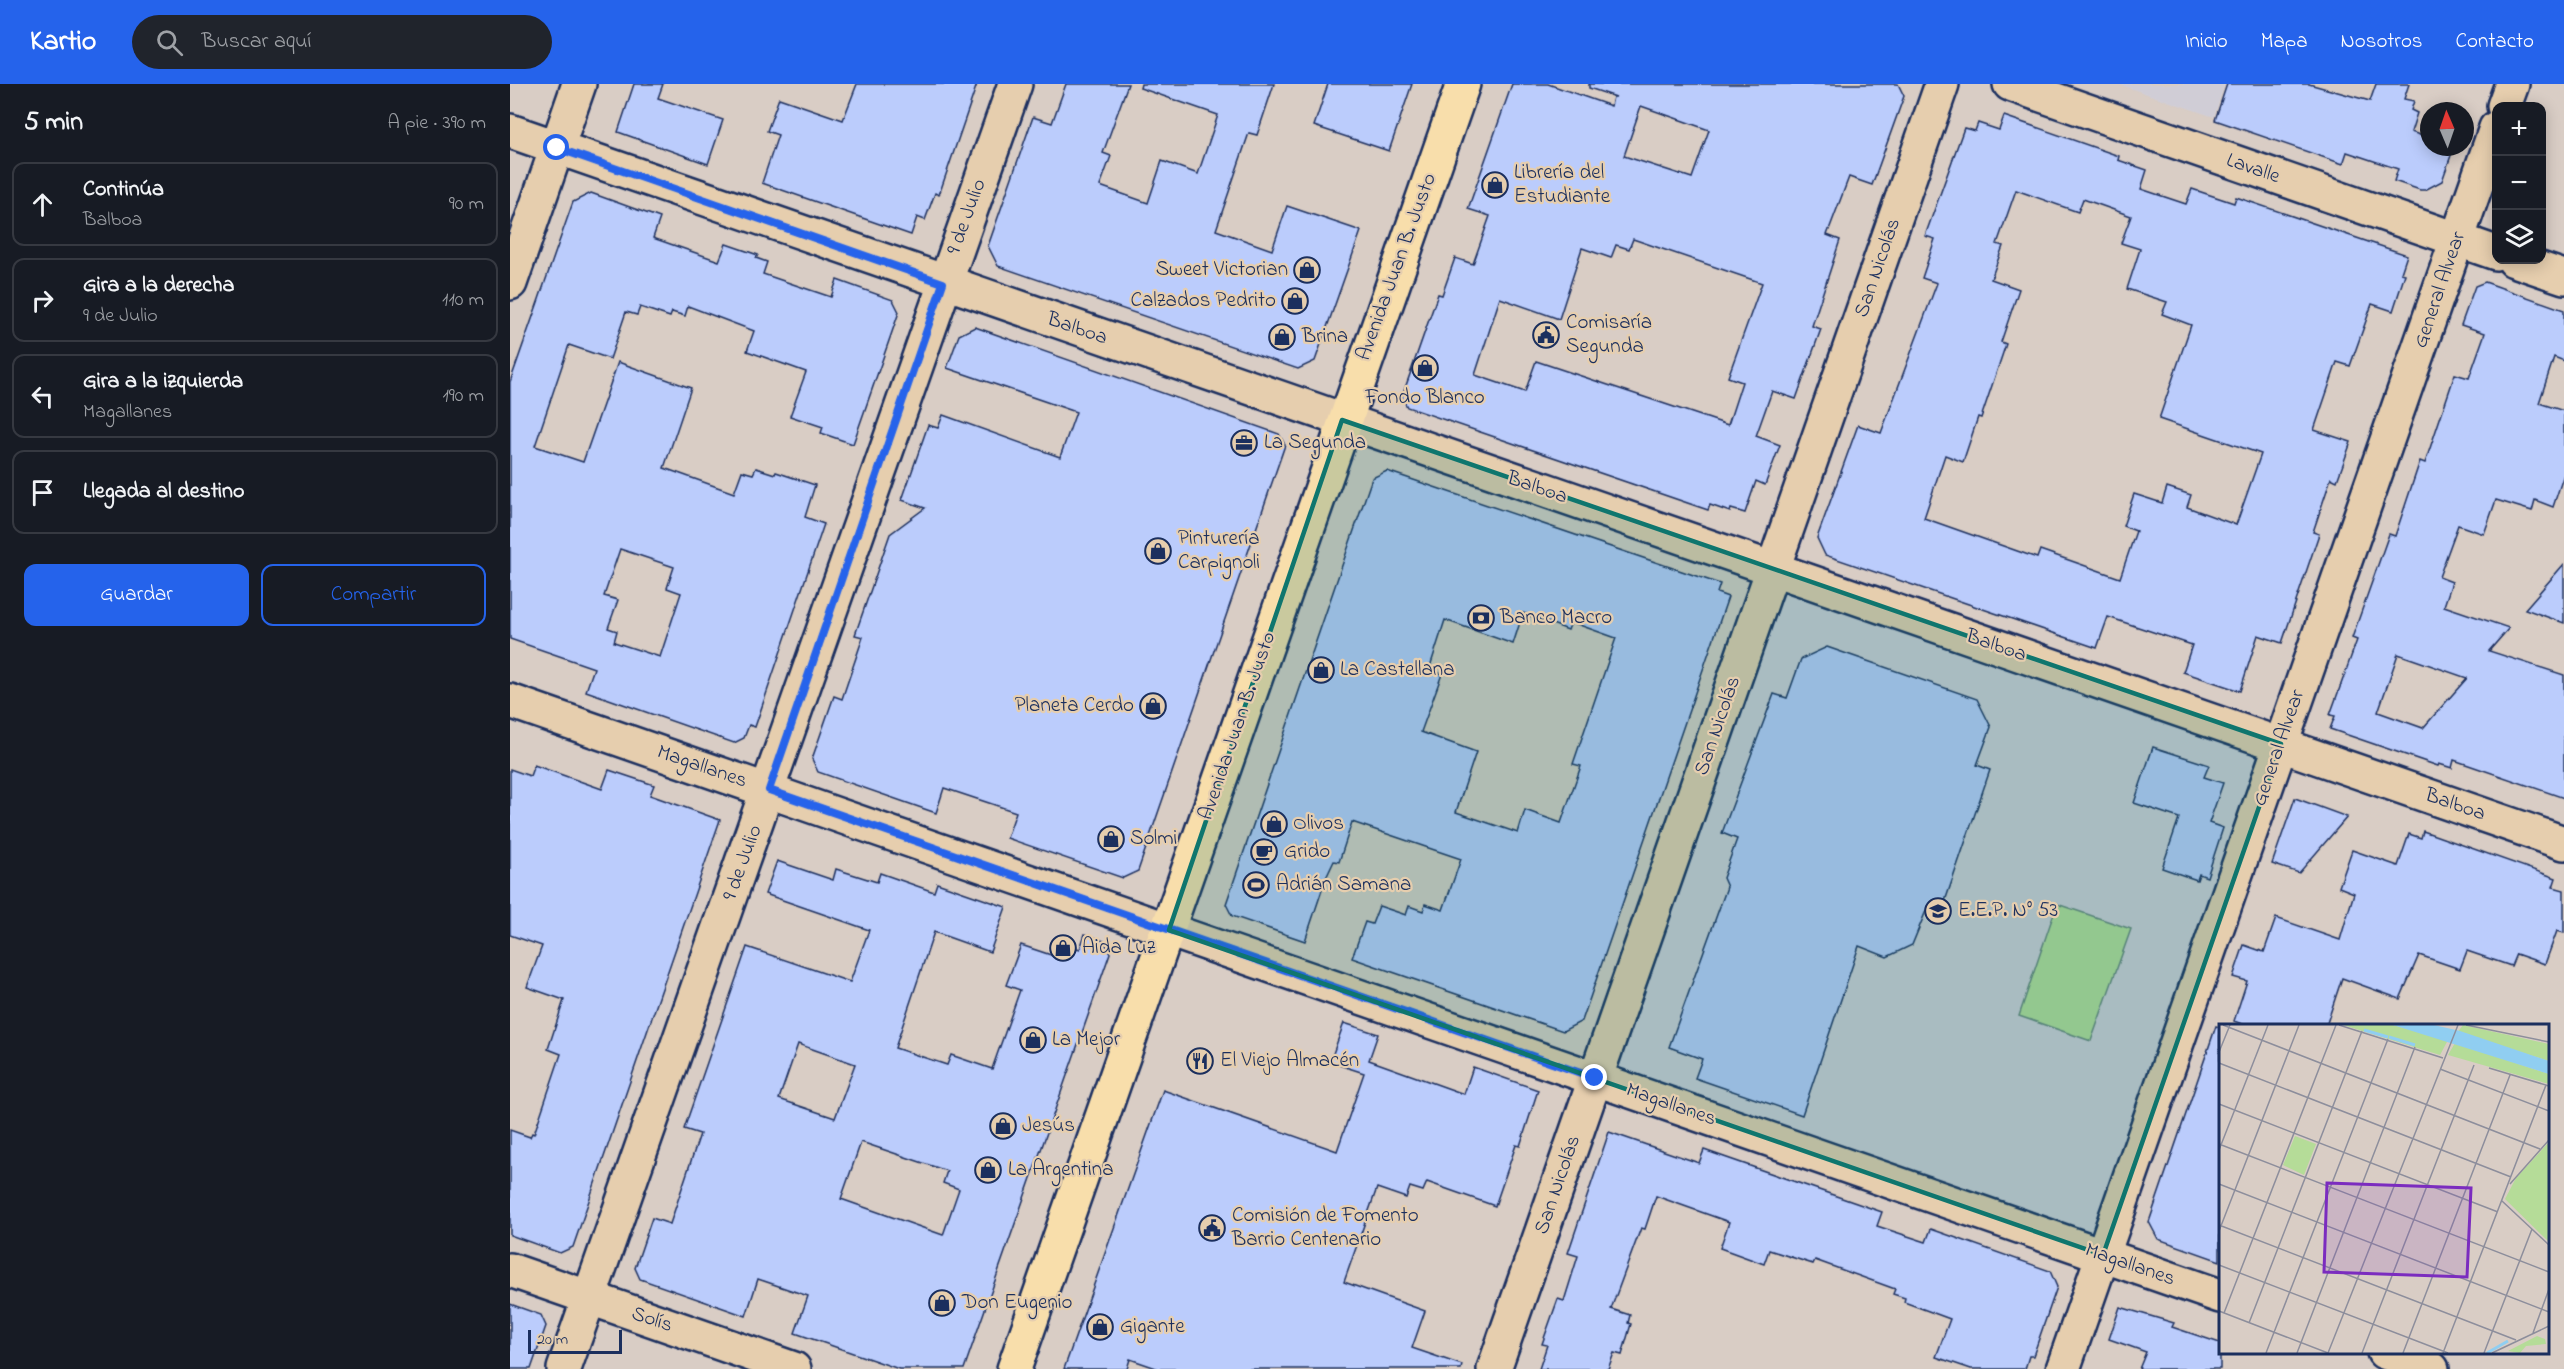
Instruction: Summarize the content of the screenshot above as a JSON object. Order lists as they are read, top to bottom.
{
  "streets": {
    "main road": ["Avenida Juan B. Justo"],
    "street": [
      "Lavalle",
      "9 de Julio",
      "San Nicolás",
      "General Alvear",
      "Balboa",
      "Magallanes",
      "Solís"
    ]
  },
  "crossings": [
    ["Lavalle", "General Alvear"],
    ["9 de Julio", "Balboa"],
    ["9 de Julio", "Magallanes"],
    ["9 de Julio", "Solís"],
    ["Avenida Juan B. Justo", "Balboa"],
    ["Avenida Juan B. Justo", "Magallanes"],
    ["San Nicolás", "Balboa"],
    ["San Nicolás", "Magallanes"],
    ["General Alvear", "Balboa"],
    ["General Alvear", "Magallanes"]
  ],
  "places": {
    "shop": [
      "Librería del Estudiante",
      "Sweet Victorian",
      "Calzados Pedrito",
      "Brina",
      "Fondo Blanco",
      "Pinturería Carpignoli",
      "La Castellana",
      "Planeta Cerdo",
      "Olivos",
      "Solmi",
      "Aida Luz",
      "La Mejor",
      "Jesús",
      "La Argentina",
      "Don Eugenio",
      "Gigante"
    ],
    "public building": ["Comisaría Segunda", "Comisión de Fomento Barrio Centenario"],
    "office": ["La Segunda"],
    "bank": ["Banco Macro"],
    "cafe": ["Grido"],
    "sports": ["Adrián Samana"],
    "school or university": ["E.E.P. N° 53"],
    "restaurant": ["El Viejo Almacén"]
  },
  "scale_bar": "20 m",
  "north": "top",
  "page": {
    "header": "Kartio",
    "search": "Buscar aquí",
    "nav": [
      "Inicio",
      "Mapa",
      "Nosotros",
      "Contacto"
    ],
    "heading": ["5 min", "A pie · 390 m"],
    "map_buttons": ["+", "−"],
    "list": [
      ["Continúa", "Balboa", "90 m"],
      ["Gira a la derecha", "9 de Julio", "110 m"],
      ["Gira a la izquierda", "Magallanes", "190 m"],
      "Llegada al destino"
    ],
    "buttons": ["Guardar", "Compartir"],
    "scale": "20 m"
  }
}
